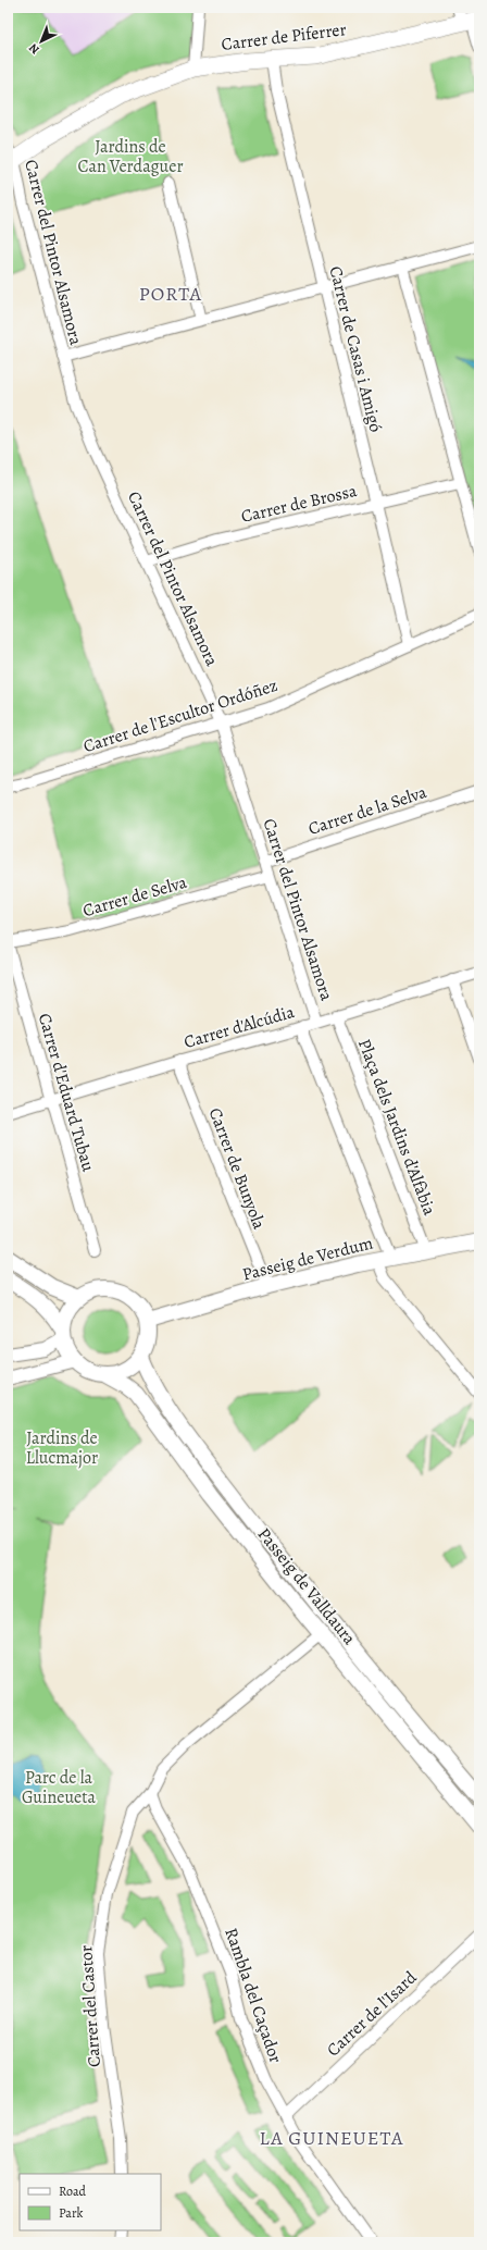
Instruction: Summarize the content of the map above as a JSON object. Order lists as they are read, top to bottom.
{
  "streets": {
    "main road": ["Carrer de Piferrer", "Passeig de Verdum", "Passeig de Valldaura"],
    "street": [
      "Carrer del Pintor Alsamora",
      "Carrer de Casas i Amigó",
      "Carrer de Brossa",
      "Carrer de l'Escultor Ordóñez",
      "Carrer de la Selva",
      "Carrer de Selva",
      "Carrer d'Alcúdia",
      "Carrer d'Eduard Tubau",
      "Plaça dels Jardins d'Alfàbia",
      "Carrer de Bunyola",
      "Rambla del Caçador",
      "Carrer del Castor",
      "Carrer de l'Isard"
    ]
  },
  "crossings": [
    ["Carrer de Piferrer", "Carrer del Pintor Alsamora"],
    ["Carrer de Piferrer", "Carrer de Casas i Amigó"],
    ["Carrer del Pintor Alsamora", "Carrer de Brossa"],
    ["Carrer del Pintor Alsamora", "Carrer de l'Escultor Ordóñez"],
    ["Carrer del Pintor Alsamora", "Carrer de la Selva"],
    ["Carrer del Pintor Alsamora", "Carrer de Selva"],
    ["Carrer del Pintor Alsamora", "Carrer d'Alcúdia"],
    ["Carrer de Casas i Amigó", "Carrer de Brossa"],
    ["Carrer de Casas i Amigó", "Carrer de l'Escultor Ordóñez"],
    ["Carrer de Selva", "Carrer d'Eduard Tubau"],
    ["Carrer d'Alcúdia", "Carrer d'Eduard Tubau"],
    ["Carrer d'Alcúdia", "Plaça dels Jardins d'Alfàbia"],
    ["Carrer d'Alcúdia", "Carrer de Bunyola"],
    ["Plaça dels Jardins d'Alfàbia", "Passeig de Verdum"],
    ["Carrer de Bunyola", "Passeig de Verdum"],
    ["Passeig de Verdum", "Passeig de Valldaura"],
    ["Passeig de Valldaura", "Carrer del Castor"],
    ["Rambla del Caçador", "Carrer del Castor"],
    ["Rambla del Caçador", "Carrer de l'Isard"]
  ],
  "districts": ["PORTA", "LA GUINEUETA"],
  "parks": ["Jardins de Can Verdaguer", "Jardins de Llucmajor", "Parc de la Guineueta"],
  "legend": ["Road", "Park"],
  "north": "bottom left"
}
